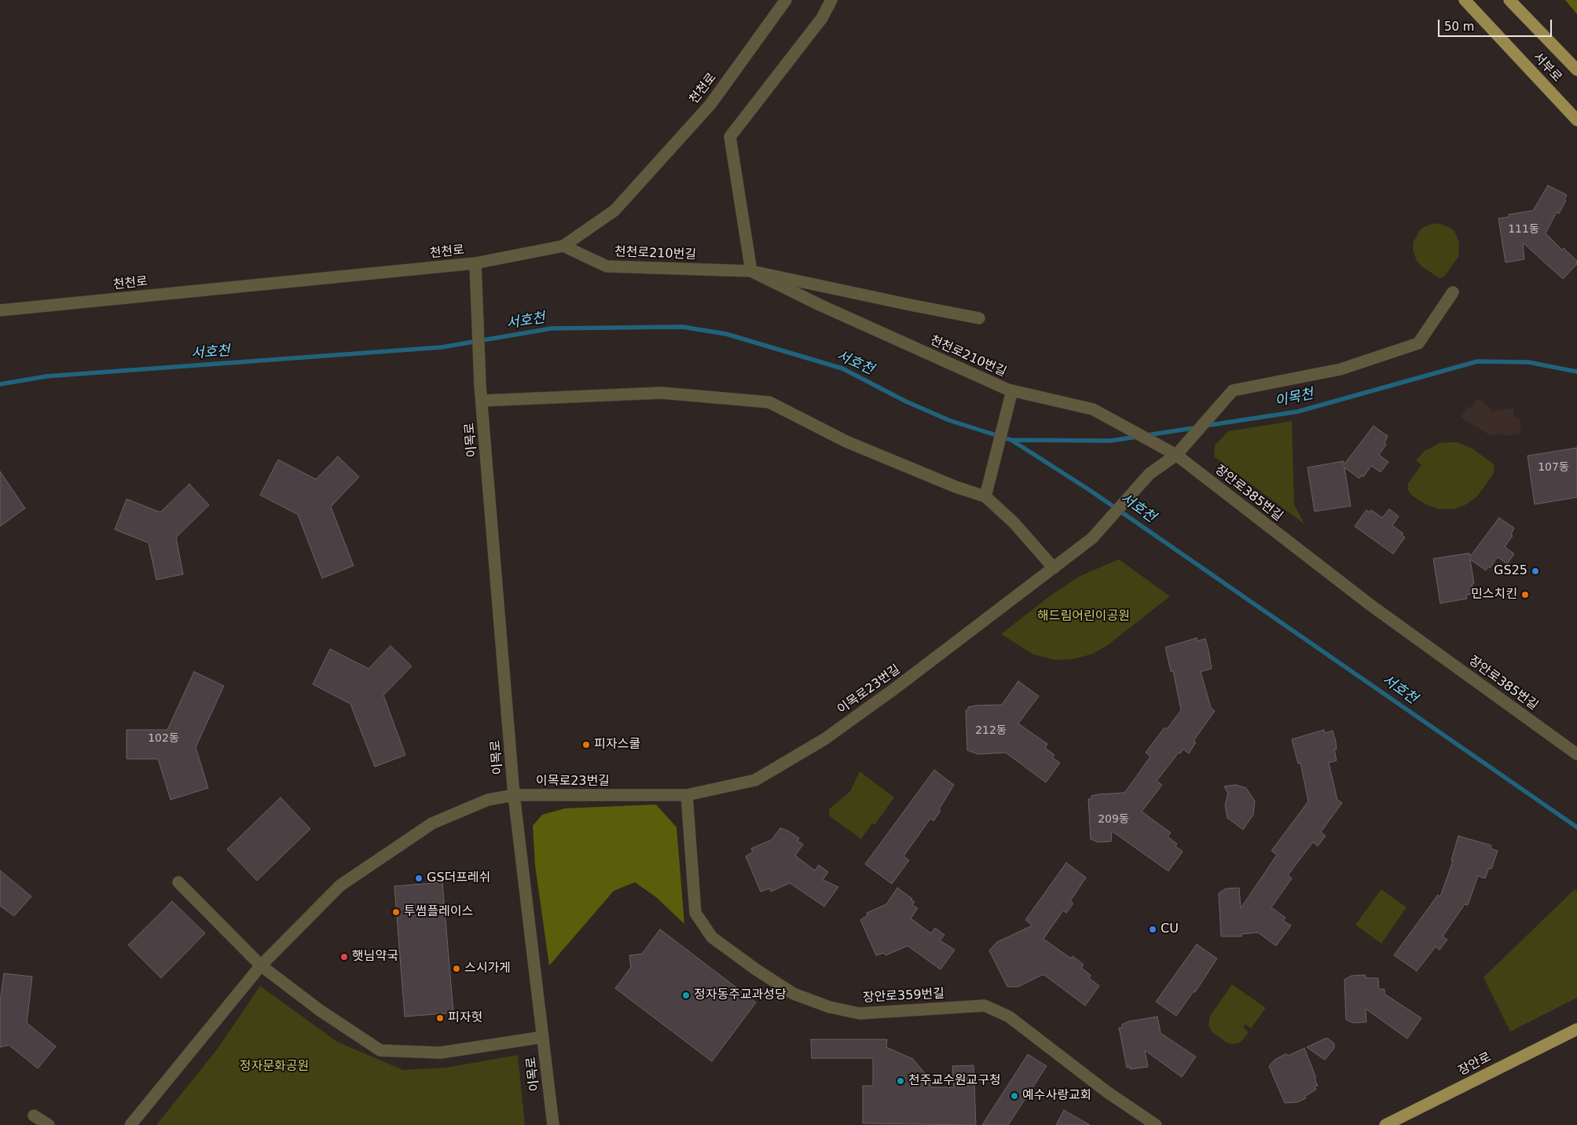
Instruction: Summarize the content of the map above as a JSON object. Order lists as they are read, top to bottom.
{
  "streets": {
    "main road": ["서부로", "장안로"],
    "street": [
      "천천로",
      "천천로210번길",
      "이목로",
      "장안로385번길",
      "이목로23번길",
      "장안로359번길"
    ]
  },
  "crossings": [
    ["천천로", "천천로210번길"],
    ["천천로", "이목로"],
    ["천천로210번길", "장안로385번길"],
    ["천천로210번길", "이목로23번길"],
    ["이목로", "이목로23번길"],
    ["장안로385번길", "이목로23번길"],
    ["이목로23번길", "장안로359번길"]
  ],
  "water": ["서호천", "이목천"],
  "parks": ["해드림어린이공원", "정자문화공원"],
  "places": [
    "GS25",
    "민스치킨",
    "피자스쿨",
    "GS더프레쉬",
    "투썸플레이스",
    "CU",
    "햇님약국",
    "스시가게",
    "정자동주교과성당",
    "피자헛",
    "천주교수원교구청",
    "예수사랑교회"
  ],
  "house_numbers": [
    "111동",
    "107동",
    "212동",
    "102동",
    "209동"
  ],
  "scale_bar": "50 m"
}
